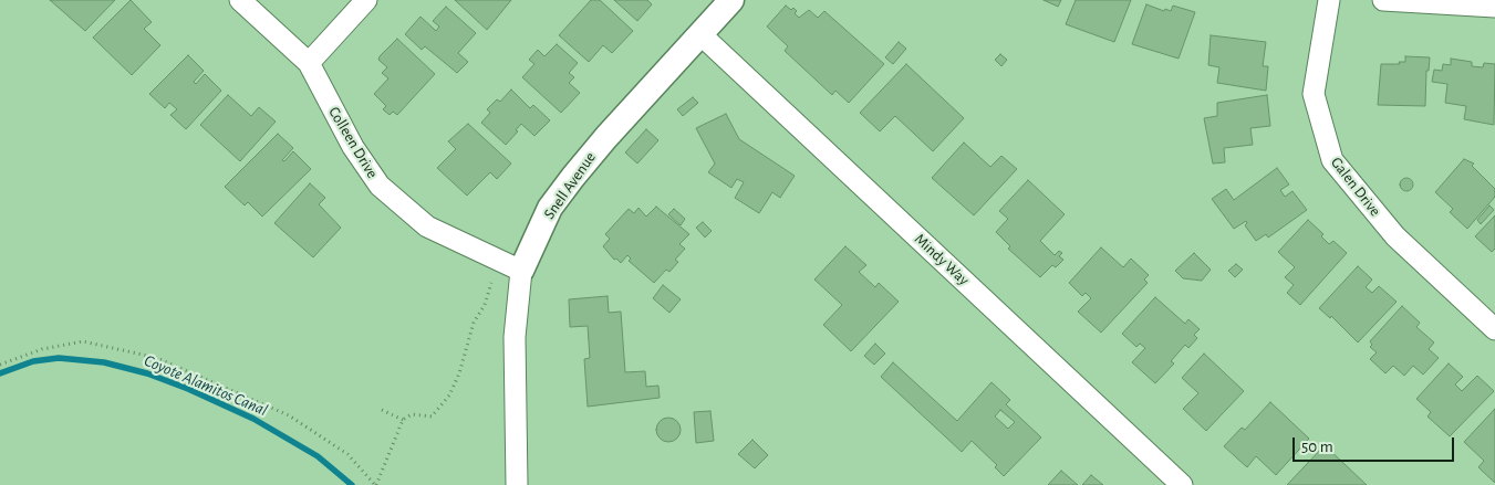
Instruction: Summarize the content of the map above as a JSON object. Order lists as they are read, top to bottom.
{
  "streets": {
    "street": [
      "Colleen Drive",
      "Snell Avenue",
      "Galen Drive",
      "Mindy Way"
    ]
  },
  "crossings": [
    ["Colleen Drive", "Snell Avenue"],
    ["Snell Avenue", "Mindy Way"]
  ],
  "water": ["Coyote Alamitos Canal"],
  "scale_bar": "50 m"
}
